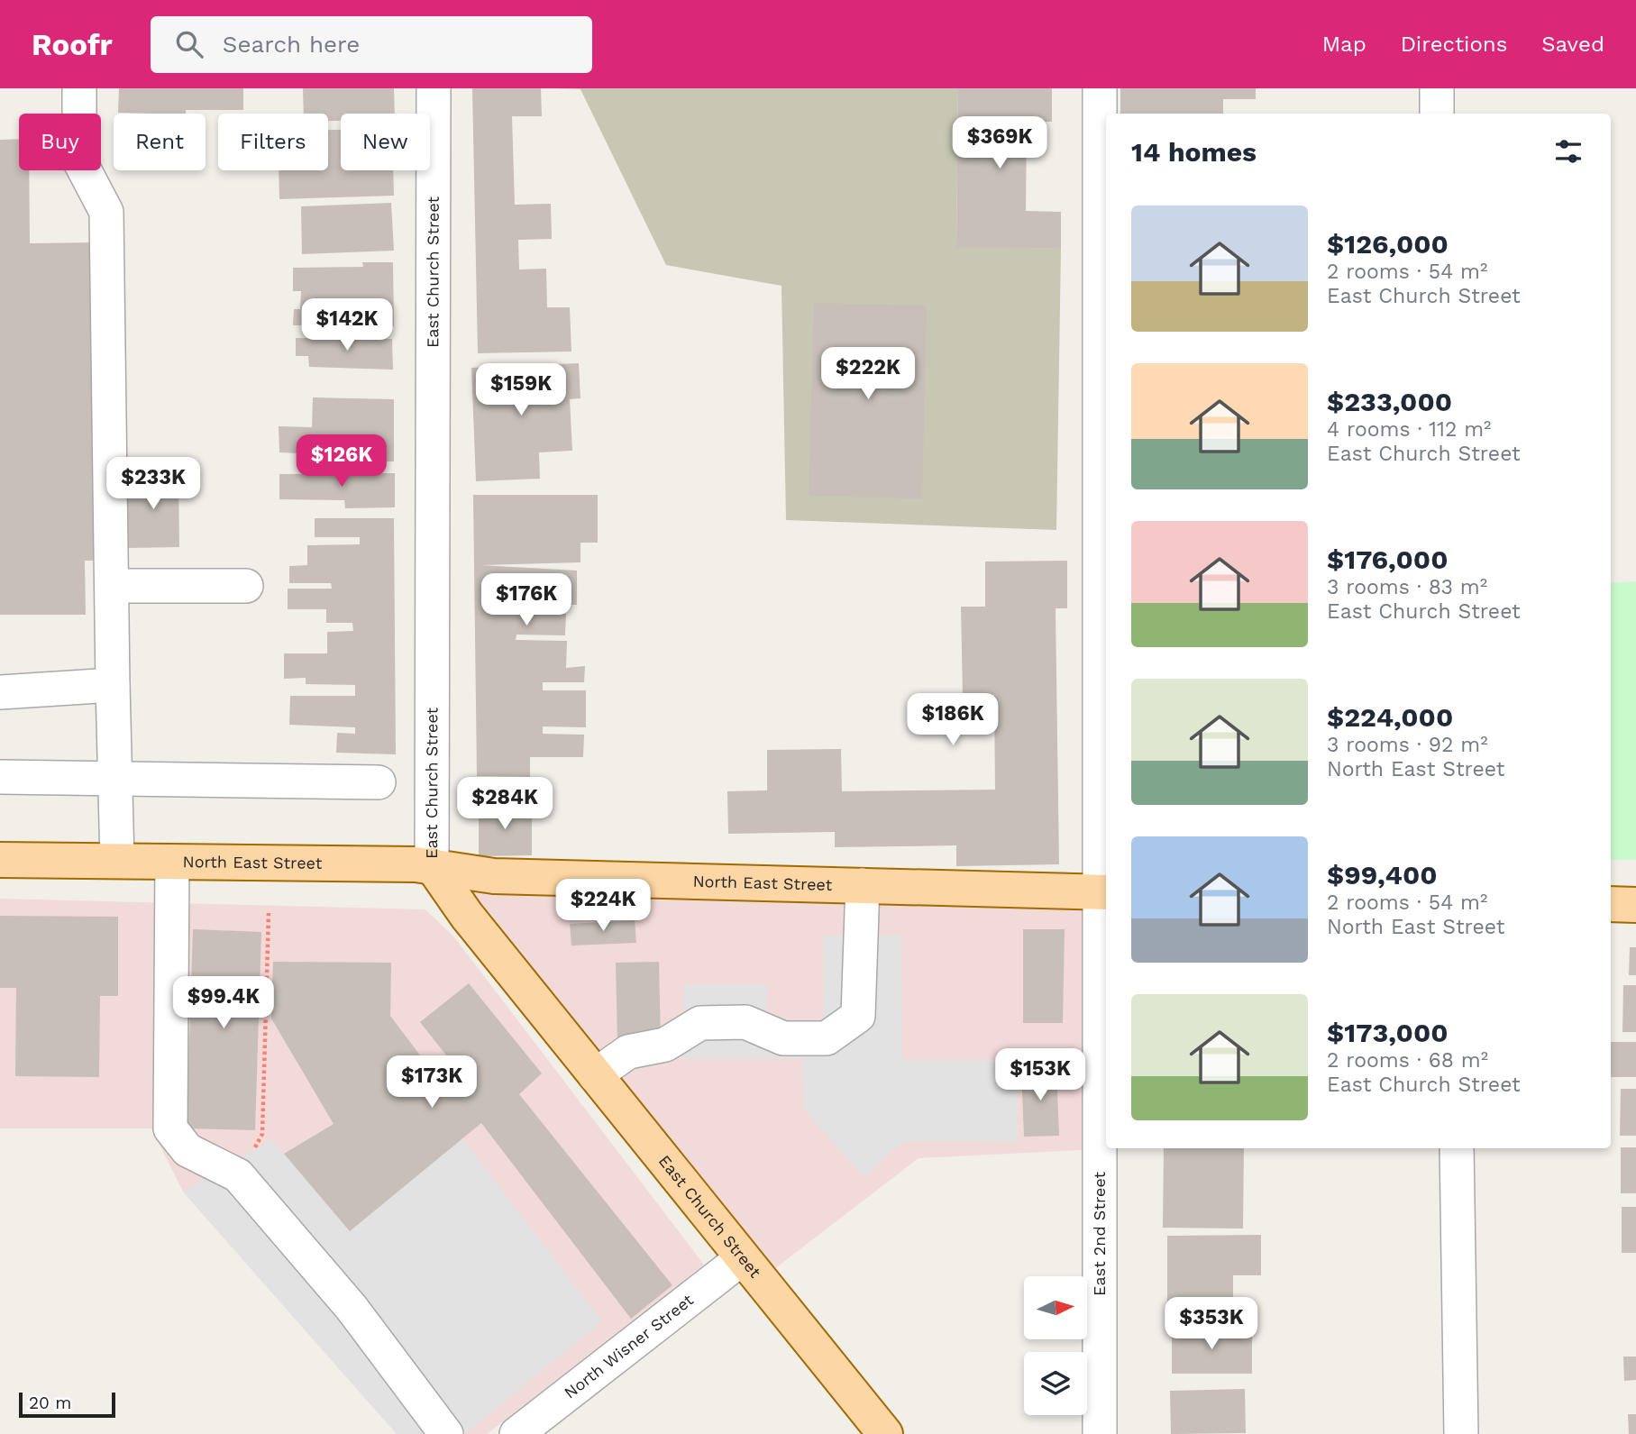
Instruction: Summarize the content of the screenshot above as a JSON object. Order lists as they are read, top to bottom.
{
  "streets": {
    "main road": ["East Church Street", "North East Street"],
    "street": ["East 2nd Street", "North Wisner Street"]
  },
  "crossings": [
    ["East Church Street", "North East Street"],
    ["East Church Street", "North Wisner Street"],
    ["North East Street", "East 2nd Street"]
  ],
  "scale_bar": "20 m",
  "north": "right",
  "page": {
    "header": "Roofr",
    "search": "Search here",
    "nav": ["Map", "Directions", "Saved"],
    "chip": [
      "Buy",
      "Rent",
      "Filters",
      "New"
    ],
    "heading": "14 homes",
    "price": [
      "$369K",
      "$142K",
      "$222K",
      "$159K",
      "$126K",
      "$233K",
      "$176K",
      "$186K",
      "$284K",
      "$224K",
      "$99.4K",
      "$153K",
      "$173K",
      "$353K"
    ],
    "list": [
      {
        "name": "$126,000",
        "note": "2 rooms · 54 m² · East Church Street"
      },
      {
        "name": "$233,000",
        "note": "4 rooms · 112 m² · East Church Street"
      },
      {
        "name": "$176,000",
        "note": "3 rooms · 83 m² · East Church Street"
      },
      {
        "name": "$224,000",
        "note": "3 rooms · 92 m² · North East Street"
      },
      {
        "name": "$99,400",
        "note": "2 rooms · 54 m² · North East Street"
      },
      {
        "name": "$173,000",
        "note": "2 rooms · 68 m² · East Church Street"
      }
    ],
    "scale": "20 m"
  }
}
